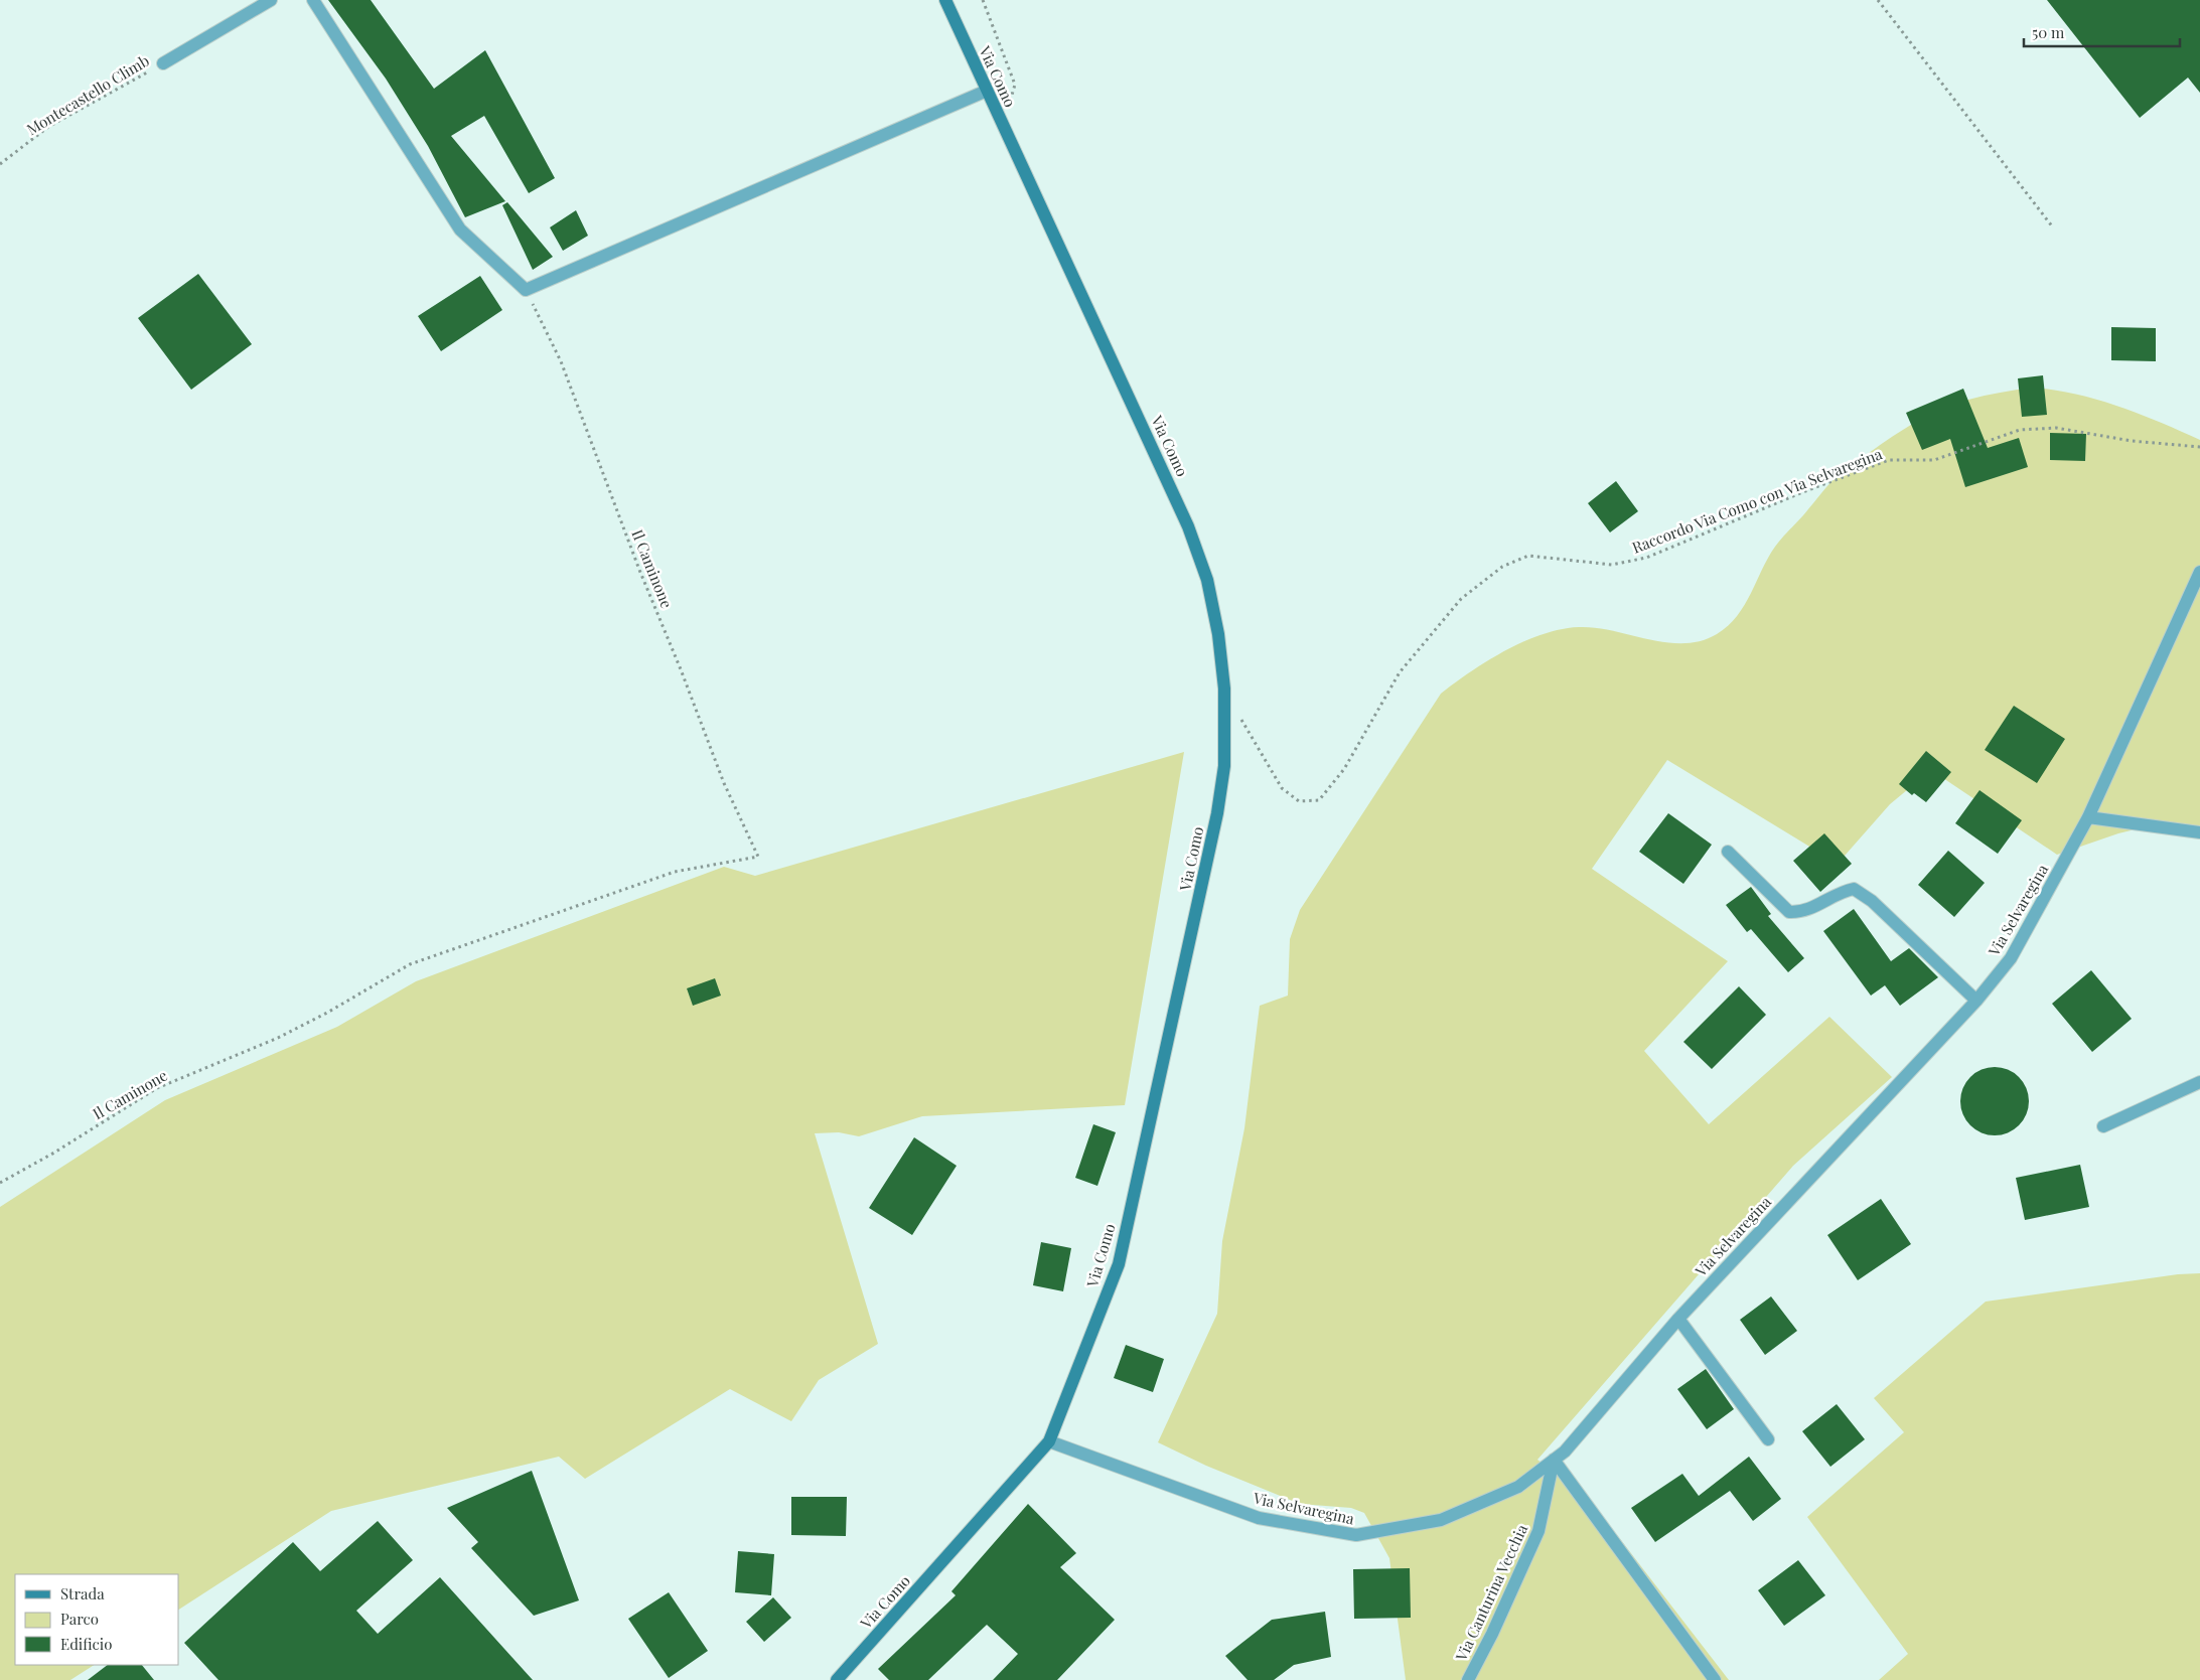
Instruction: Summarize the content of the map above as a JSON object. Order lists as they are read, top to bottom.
{
  "streets": {
    "main road": ["Via Como"],
    "street": ["Via Selvaregina", "Via Canturina Vecchia"],
    "path": ["Montecastello Climb", "Raccordo Via Como con Via Selvaregina", "Il Caminone"]
  },
  "crossings": [
    ["Via Como", "Raccordo Via Como con Via Selvaregina"],
    ["Via Como", "Via Selvaregina"],
    ["Via Selvaregina", "Via Canturina Vecchia"]
  ],
  "legend": ["Strada", "Parco", "Edificio"],
  "scale_bar": "50 m"
}
